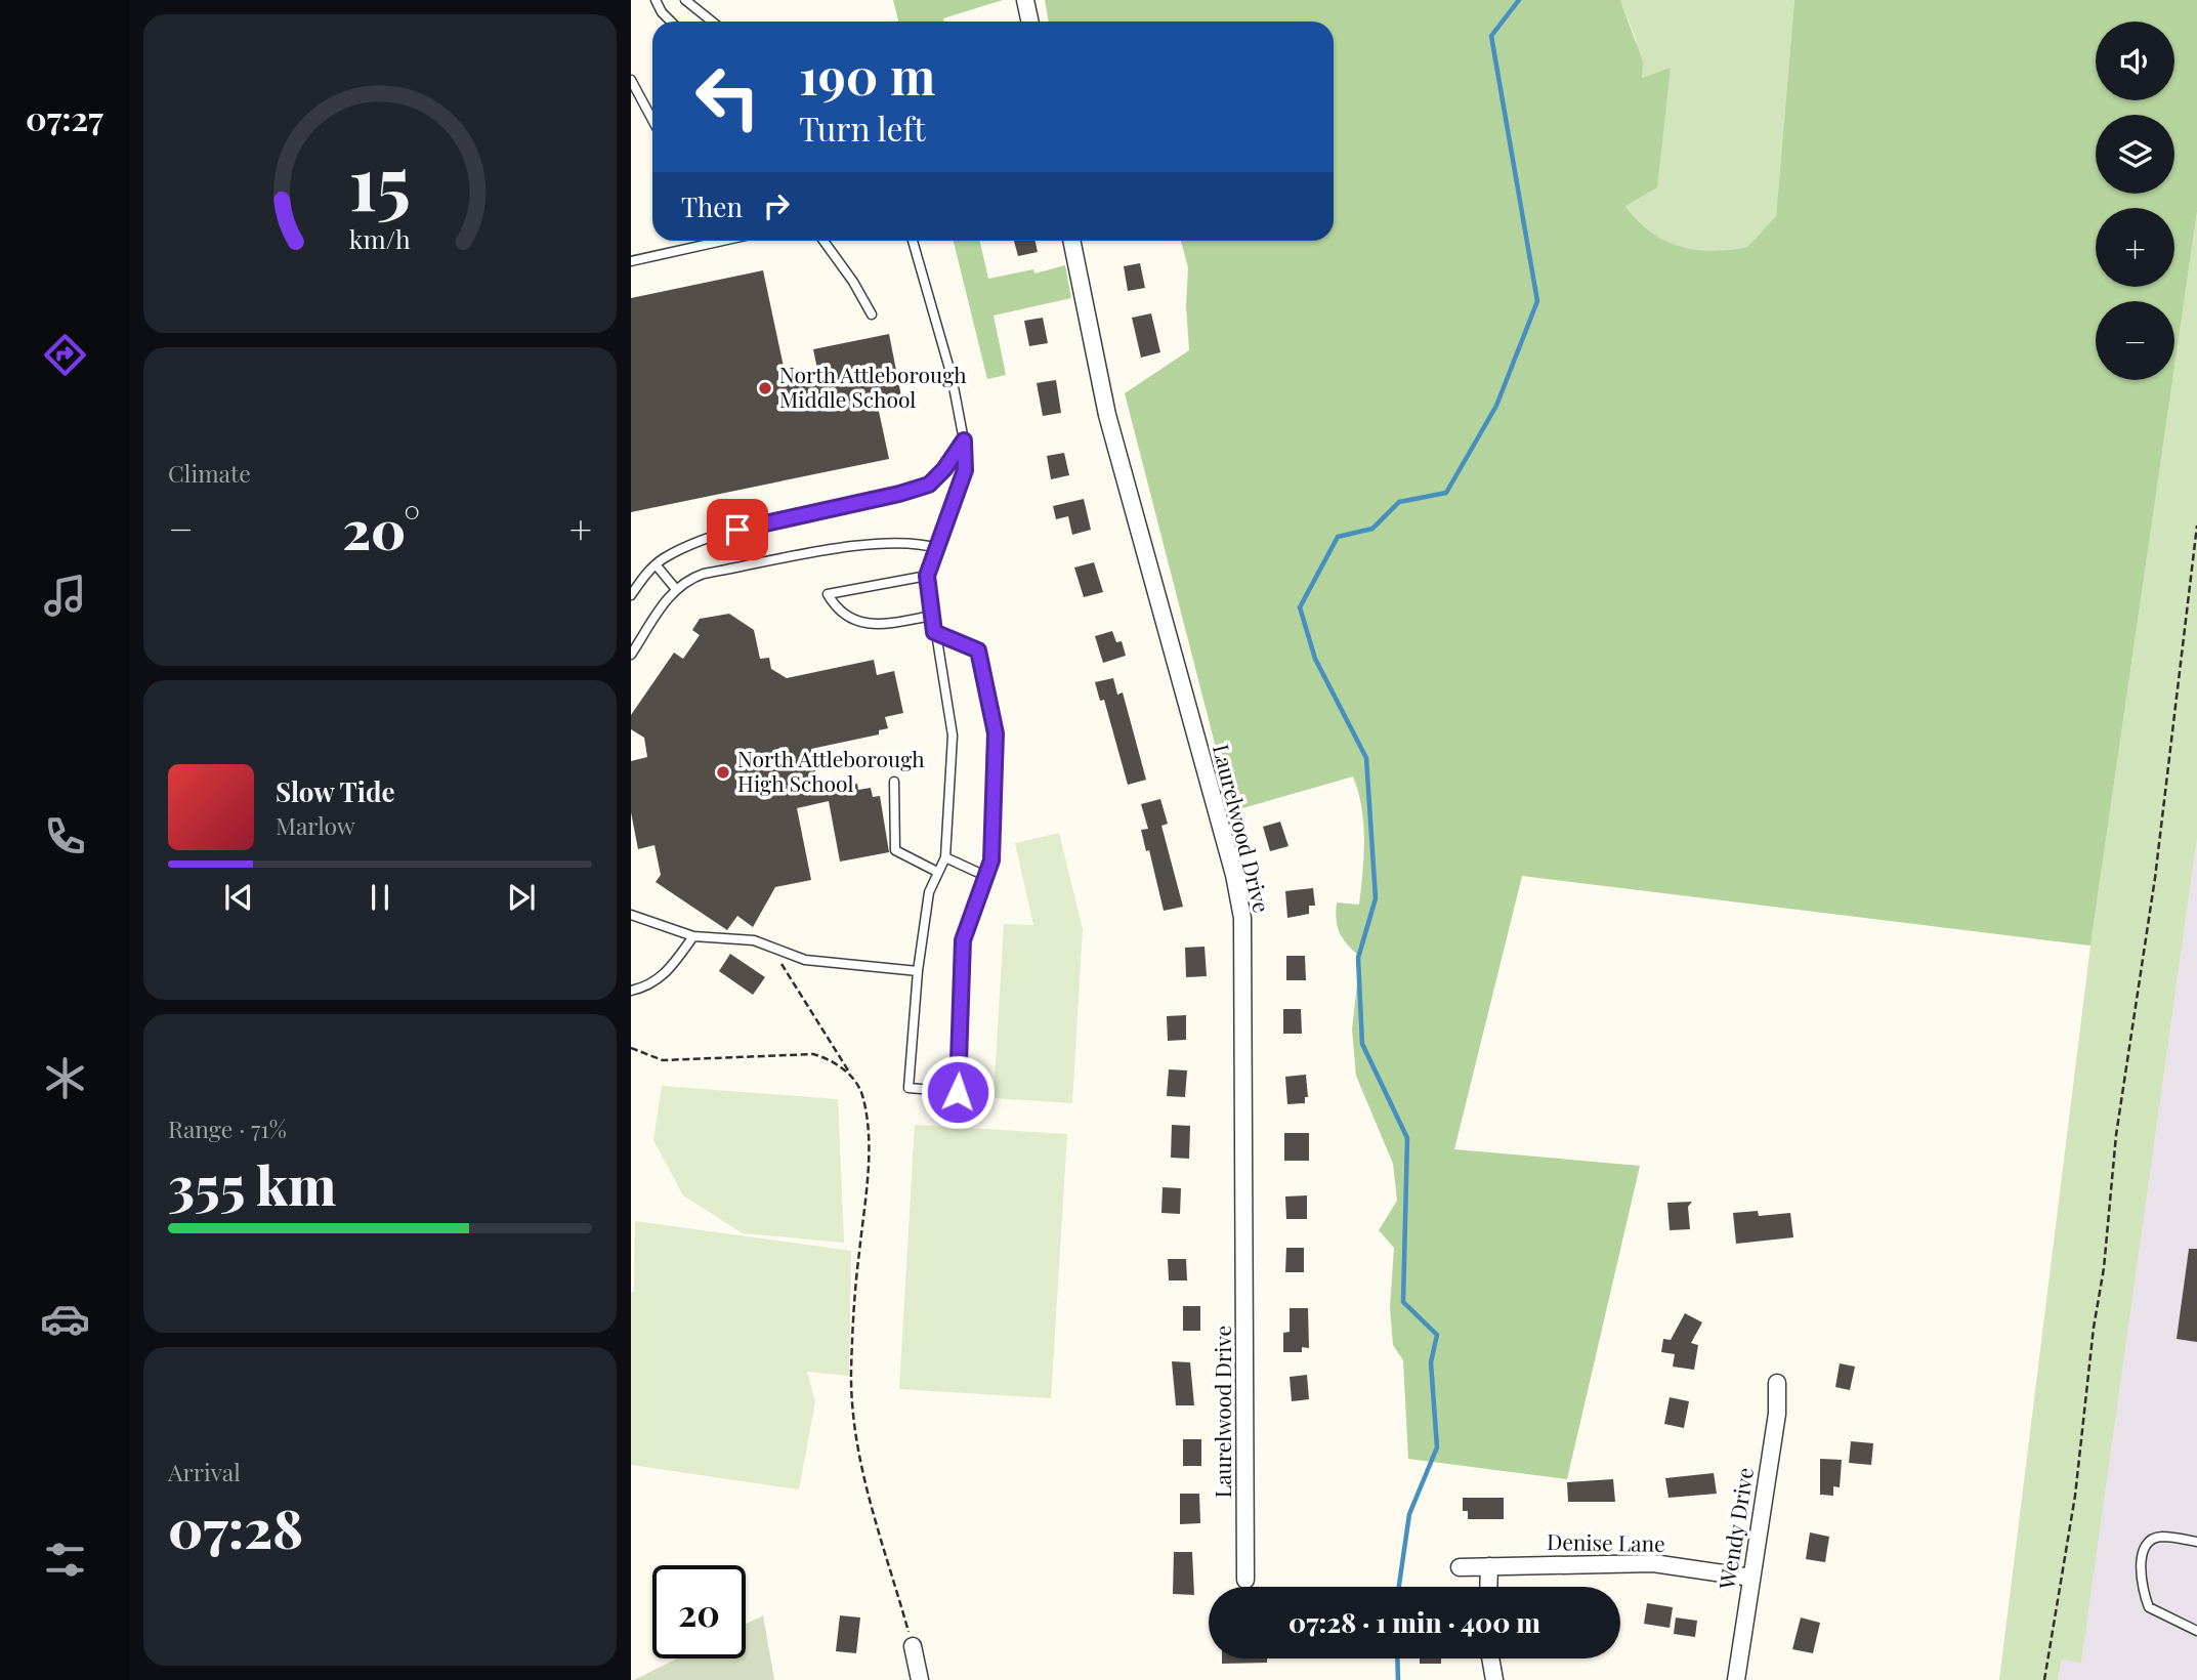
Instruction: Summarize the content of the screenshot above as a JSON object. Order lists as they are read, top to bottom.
{
  "streets": {
    "street": ["Laurelwood Drive", "Wendy Drive", "Denise Lane"]
  },
  "crossings": [
    ["Wendy Drive", "Denise Lane"]
  ],
  "places": ["North Attleborough Middle School", "North Attleborough High School"],
  "page": {
    "tabs": "07:27",
    "map_buttons": ["+", "−"],
    "turn": ["190 m", "Turn left"],
    "then": "Then",
    "tile": [
      "Climate",
      ["Range · 71%", "355 km"],
      ["Arrival", "07:28"]
    ],
    "heat": ["−", "20°", "+"],
    "song": ["Slow Tide", "Marlow"],
    "limit": "20",
    "trip": "07:28 · 1 min · 400 m",
    "gauge": ["15", "km/h"]
  }
}
